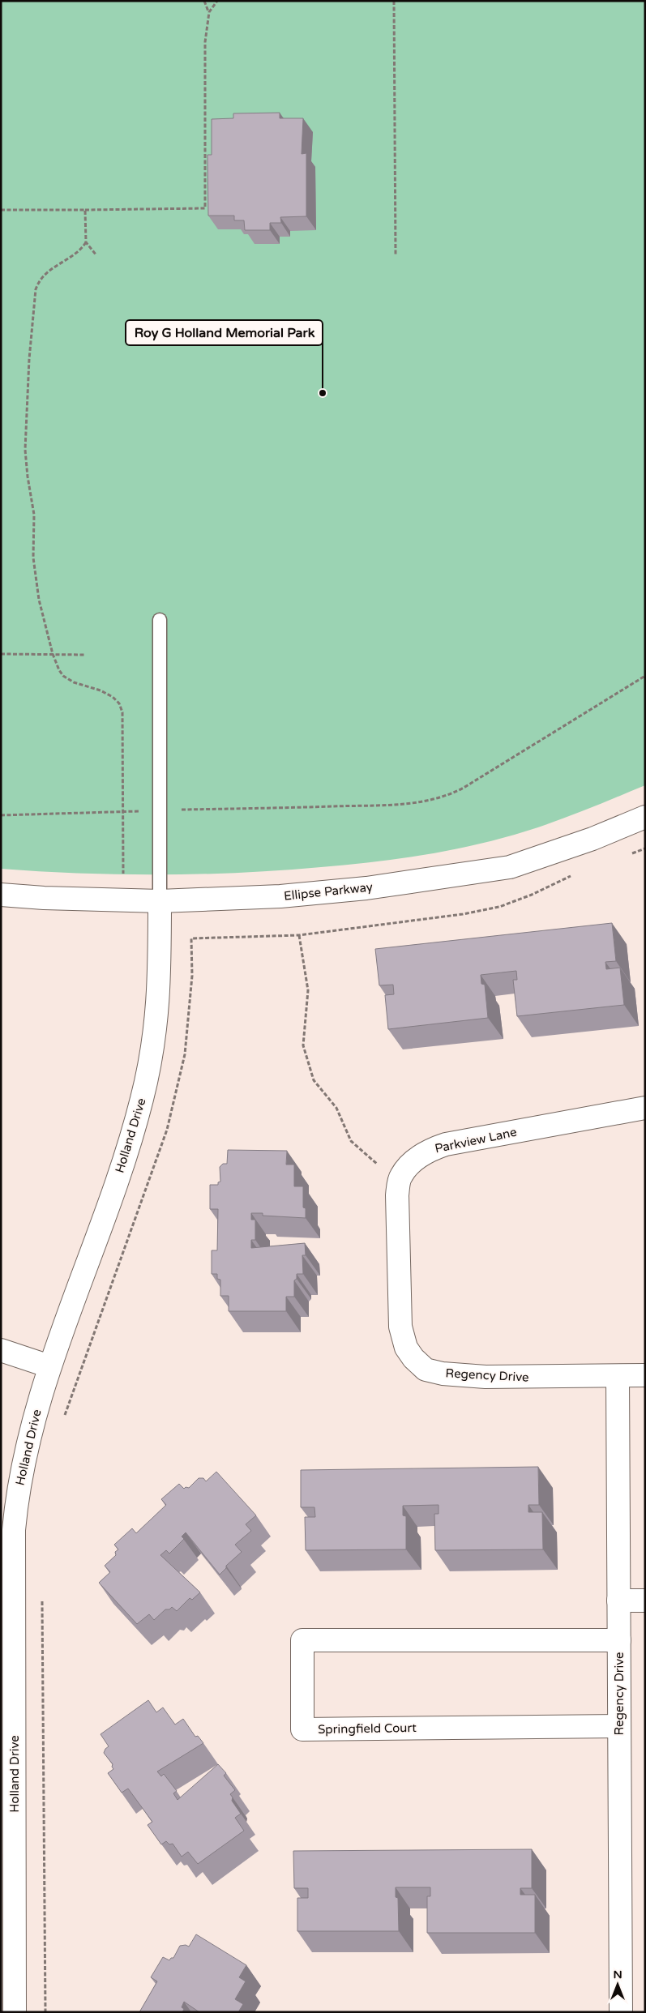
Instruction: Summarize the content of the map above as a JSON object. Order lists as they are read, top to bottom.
{
  "streets": {
    "street": [
      "Ellipse Parkway",
      "Holland Drive",
      "Parkview Lane",
      "Regency Drive",
      "Springfield Court"
    ]
  },
  "crossings": [
    ["Ellipse Parkway", "Holland Drive"],
    ["Parkview Lane", "Regency Drive"],
    ["Regency Drive", "Springfield Court"]
  ],
  "places": ["Roy G Holland Memorial Park"],
  "north": "top"
}
